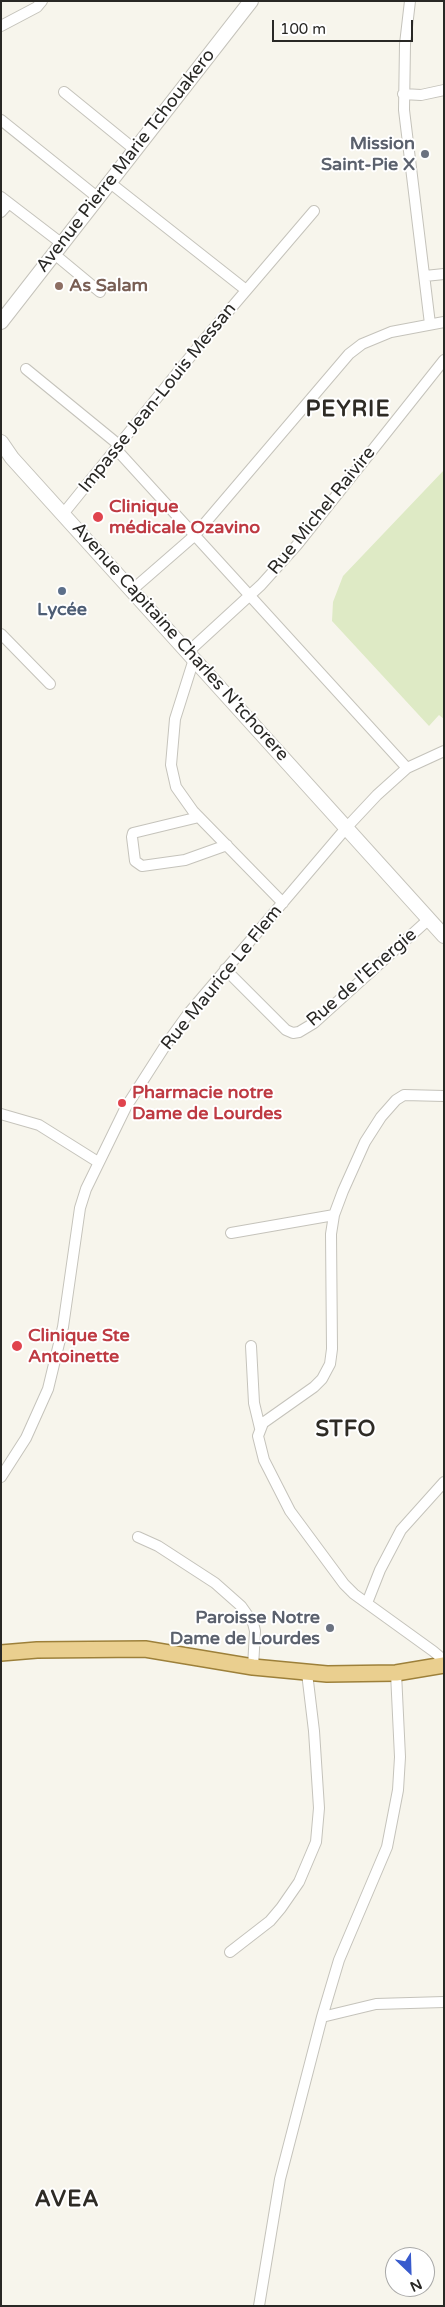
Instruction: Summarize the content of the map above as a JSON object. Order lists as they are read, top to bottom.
{
  "streets": {
    "main road": ["Avenue Pierre Marie Tchouakero", "Avenue Capitaine Charles N'tchorere"],
    "street": [
      "Impasse Jean-Louis Messan",
      "Rue Michel Raivire",
      "Rue Maurice Le Flem",
      "Rue de l'Energie"
    ]
  },
  "crossings": [
    ["Impasse Jean-Louis Messan", "Avenue Capitaine Charles N'tchorere"],
    ["Rue Michel Raivire", "Avenue Capitaine Charles N'tchorere"],
    ["Avenue Capitaine Charles N'tchorere", "Rue Maurice Le Flem"],
    ["Avenue Capitaine Charles N'tchorere", "Rue de l'Energie"],
    ["Rue Maurice Le Flem", "Rue de l'Energie"]
  ],
  "districts": ["PEYRIE", "STFO", "AVEA"],
  "places": [
    "Mission Saint-Pie X",
    "As Salam",
    "Clinique médicale Ozavino",
    "Lycée",
    "Pharmacie notre Dame de Lourdes",
    "Clinique Ste Antoinette",
    "Paroisse Notre Dame de Lourdes"
  ],
  "scale_bar": "100 m",
  "north": "bottom right"
}
